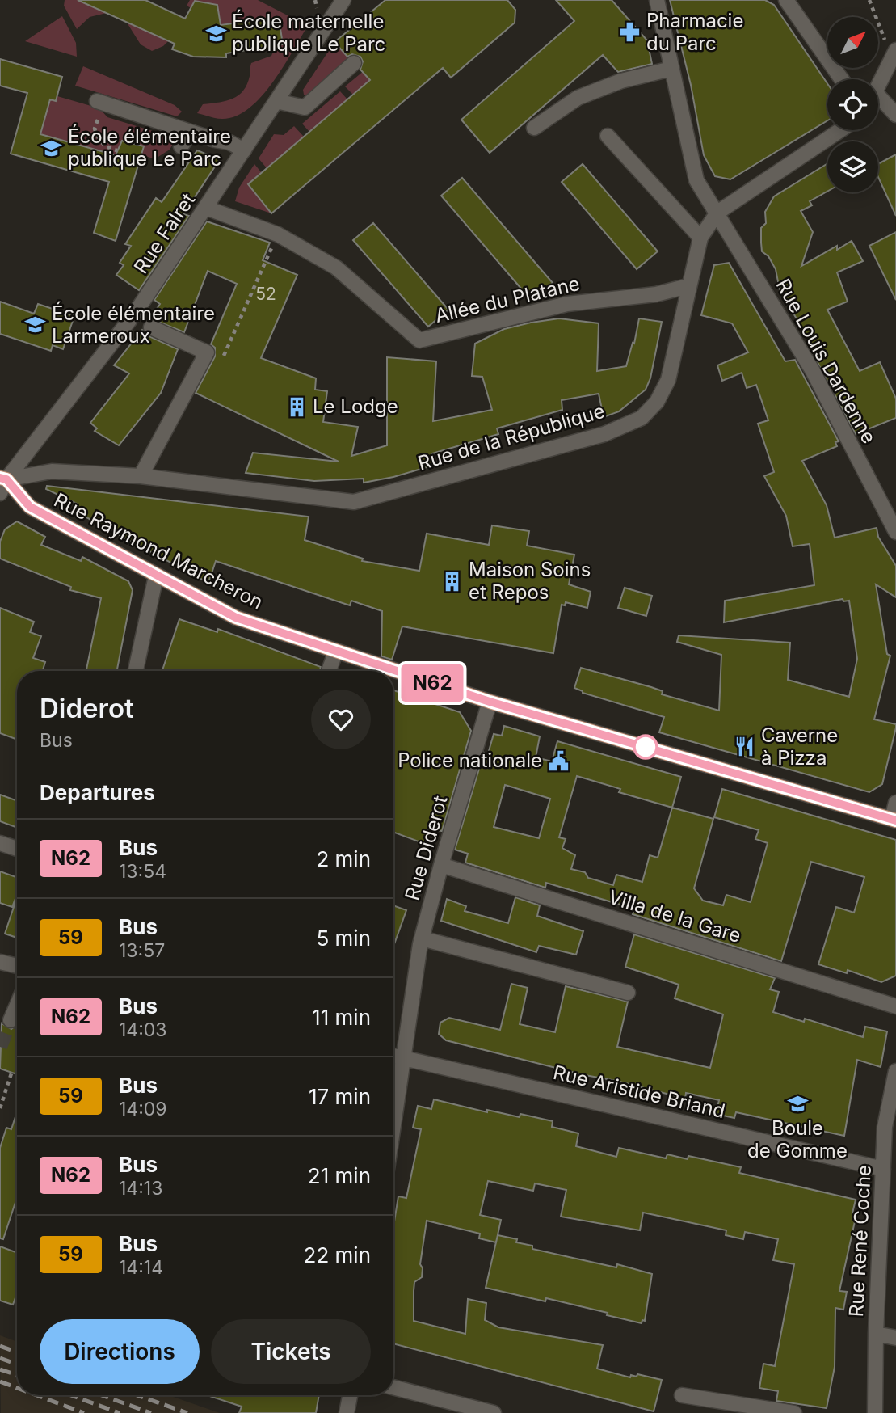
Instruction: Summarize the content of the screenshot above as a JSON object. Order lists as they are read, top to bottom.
{
  "streets": {
    "main road": ["Rue Raymond Marcheron"],
    "street": [
      "Rue Falret",
      "Allée du Platane",
      "Rue Louis Dardenne",
      "Rue de la République",
      "Rue Diderot",
      "Villa de la Gare",
      "Rue Aristide Briand",
      "Rue René Coche"
    ]
  },
  "crossings": [
    ["Rue Falret", "Allée du Platane"],
    ["Rue Falret", "Rue de la République"],
    ["Rue Falret", "Rue Raymond Marcheron"],
    ["Allée du Platane", "Rue de la République"],
    ["Rue Louis Dardenne", "Rue de la République"],
    ["Rue de la République", "Rue Raymond Marcheron"],
    ["Rue Raymond Marcheron", "Rue Diderot"],
    ["Rue Diderot", "Villa de la Gare"],
    ["Rue Diderot", "Rue Aristide Briand"],
    ["Rue Aristide Briand", "Rue René Coche"]
  ],
  "places": {
    "pharmacy": ["Pharmacie du Parc"],
    "school or university": [
      "École maternelle publique Le Parc",
      "École élémentaire publique Le Parc",
      "École élémentaire Larmeroux",
      "Boule de Gomme"
    ],
    "building": ["Le Lodge", "Maison Soins et Repos"],
    "restaurant": ["Caverne à Pizza"],
    "public building": ["Police nationale"]
  },
  "lines": ["bus line N62"],
  "house_numbers": ["52"],
  "north": "top right",
  "page": {
    "on_map": "N62",
    "heading": [
      ["Diderot", "Bus"],
      "Departures"
    ],
    "list": [
      {
        "mark": "N62",
        "name": "Bus",
        "note": "13:54",
        "value": "2 min"
      },
      {
        "mark": "59",
        "name": "Bus",
        "note": "13:57",
        "value": "5 min"
      },
      {
        "mark": "N62",
        "name": "Bus",
        "note": "14:03",
        "value": "11 min"
      },
      {
        "mark": "59",
        "name": "Bus",
        "note": "14:09",
        "value": "17 min"
      },
      {
        "mark": "N62",
        "name": "Bus",
        "note": "14:13",
        "value": "21 min"
      },
      {
        "mark": "59",
        "name": "Bus",
        "note": "14:14",
        "value": "22 min"
      }
    ],
    "buttons": ["Directions", "Tickets"]
  }
}
